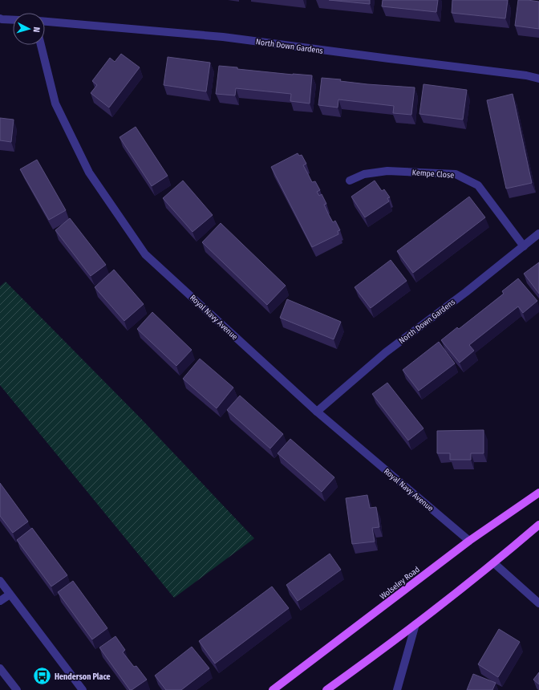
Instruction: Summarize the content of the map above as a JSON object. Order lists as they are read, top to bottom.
{
  "streets": {
    "main road": ["Wolseley Road"],
    "street": ["North Down Gardens", "Kempe Close", "Royal Navy Avenue"]
  },
  "crossings": [
    ["North Down Gardens", "Kempe Close"],
    ["North Down Gardens", "Royal Navy Avenue"],
    ["Royal Navy Avenue", "Wolseley Road"]
  ],
  "places": {
    "bus stop": ["Henderson Place"]
  },
  "north": "right"
}
